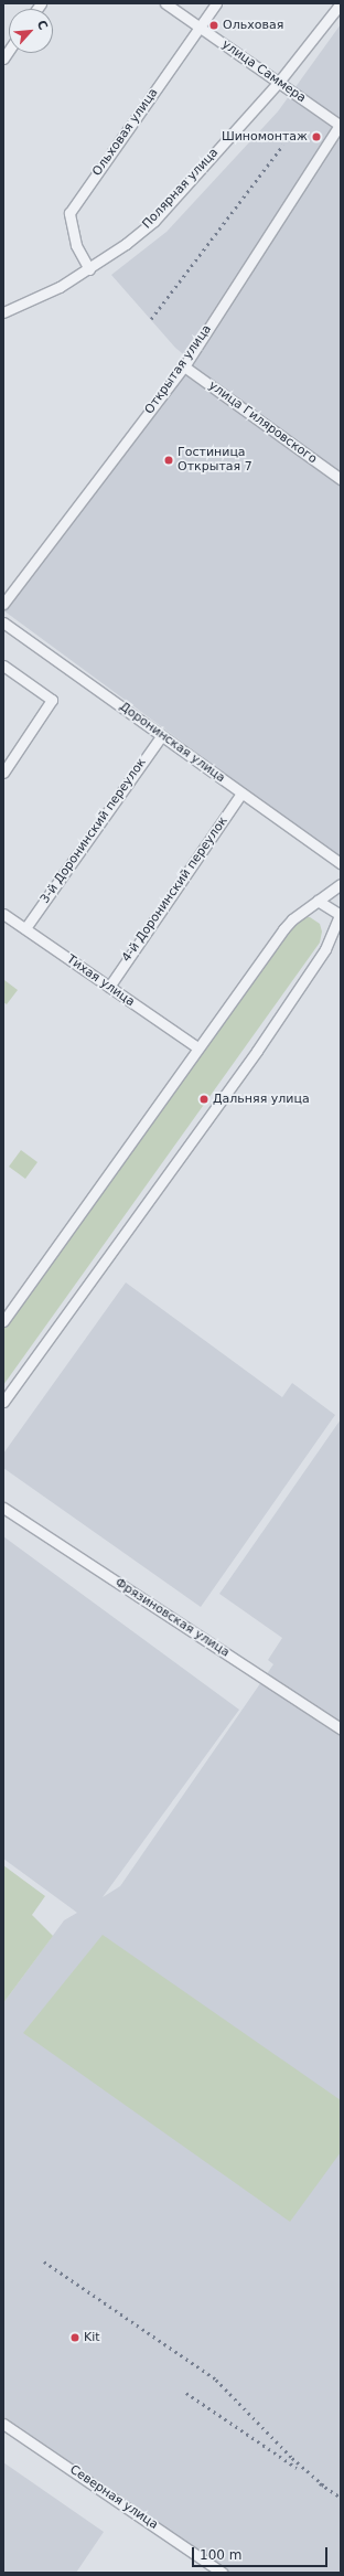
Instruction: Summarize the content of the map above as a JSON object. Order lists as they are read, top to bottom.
{
  "streets": {
    "street": [
      "улица Саммера",
      "Ольховая улица",
      "Полярная улица",
      "Открытая улица",
      "улица Гиляровского",
      "Доронинская улица",
      "3-й Доронинский переулок",
      "4-й Доронинский переулок",
      "Тихая улица",
      "Фрязиновская улица",
      "Северная улица"
    ]
  },
  "crossings": [
    ["улица Саммера", "Ольховая улица"],
    ["улица Саммера", "Полярная улица"],
    ["улица Саммера", "Открытая улица"],
    ["Ольховая улица", "Полярная улица"],
    ["Открытая улица", "улица Гиляровского"],
    ["Доронинская улица", "3-й Доронинский переулок"],
    ["Доронинская улица", "4-й Доронинский переулок"],
    ["3-й Доронинский переулок", "Тихая улица"],
    ["4-й Доронинский переулок", "Тихая улица"]
  ],
  "places": [
    "Ольховая",
    "Шиномонтаж",
    "Гостиница Открытая 7",
    "Дальняя улица",
    "Kit"
  ],
  "scale_bar": "100 m",
  "north": "top right"
}
